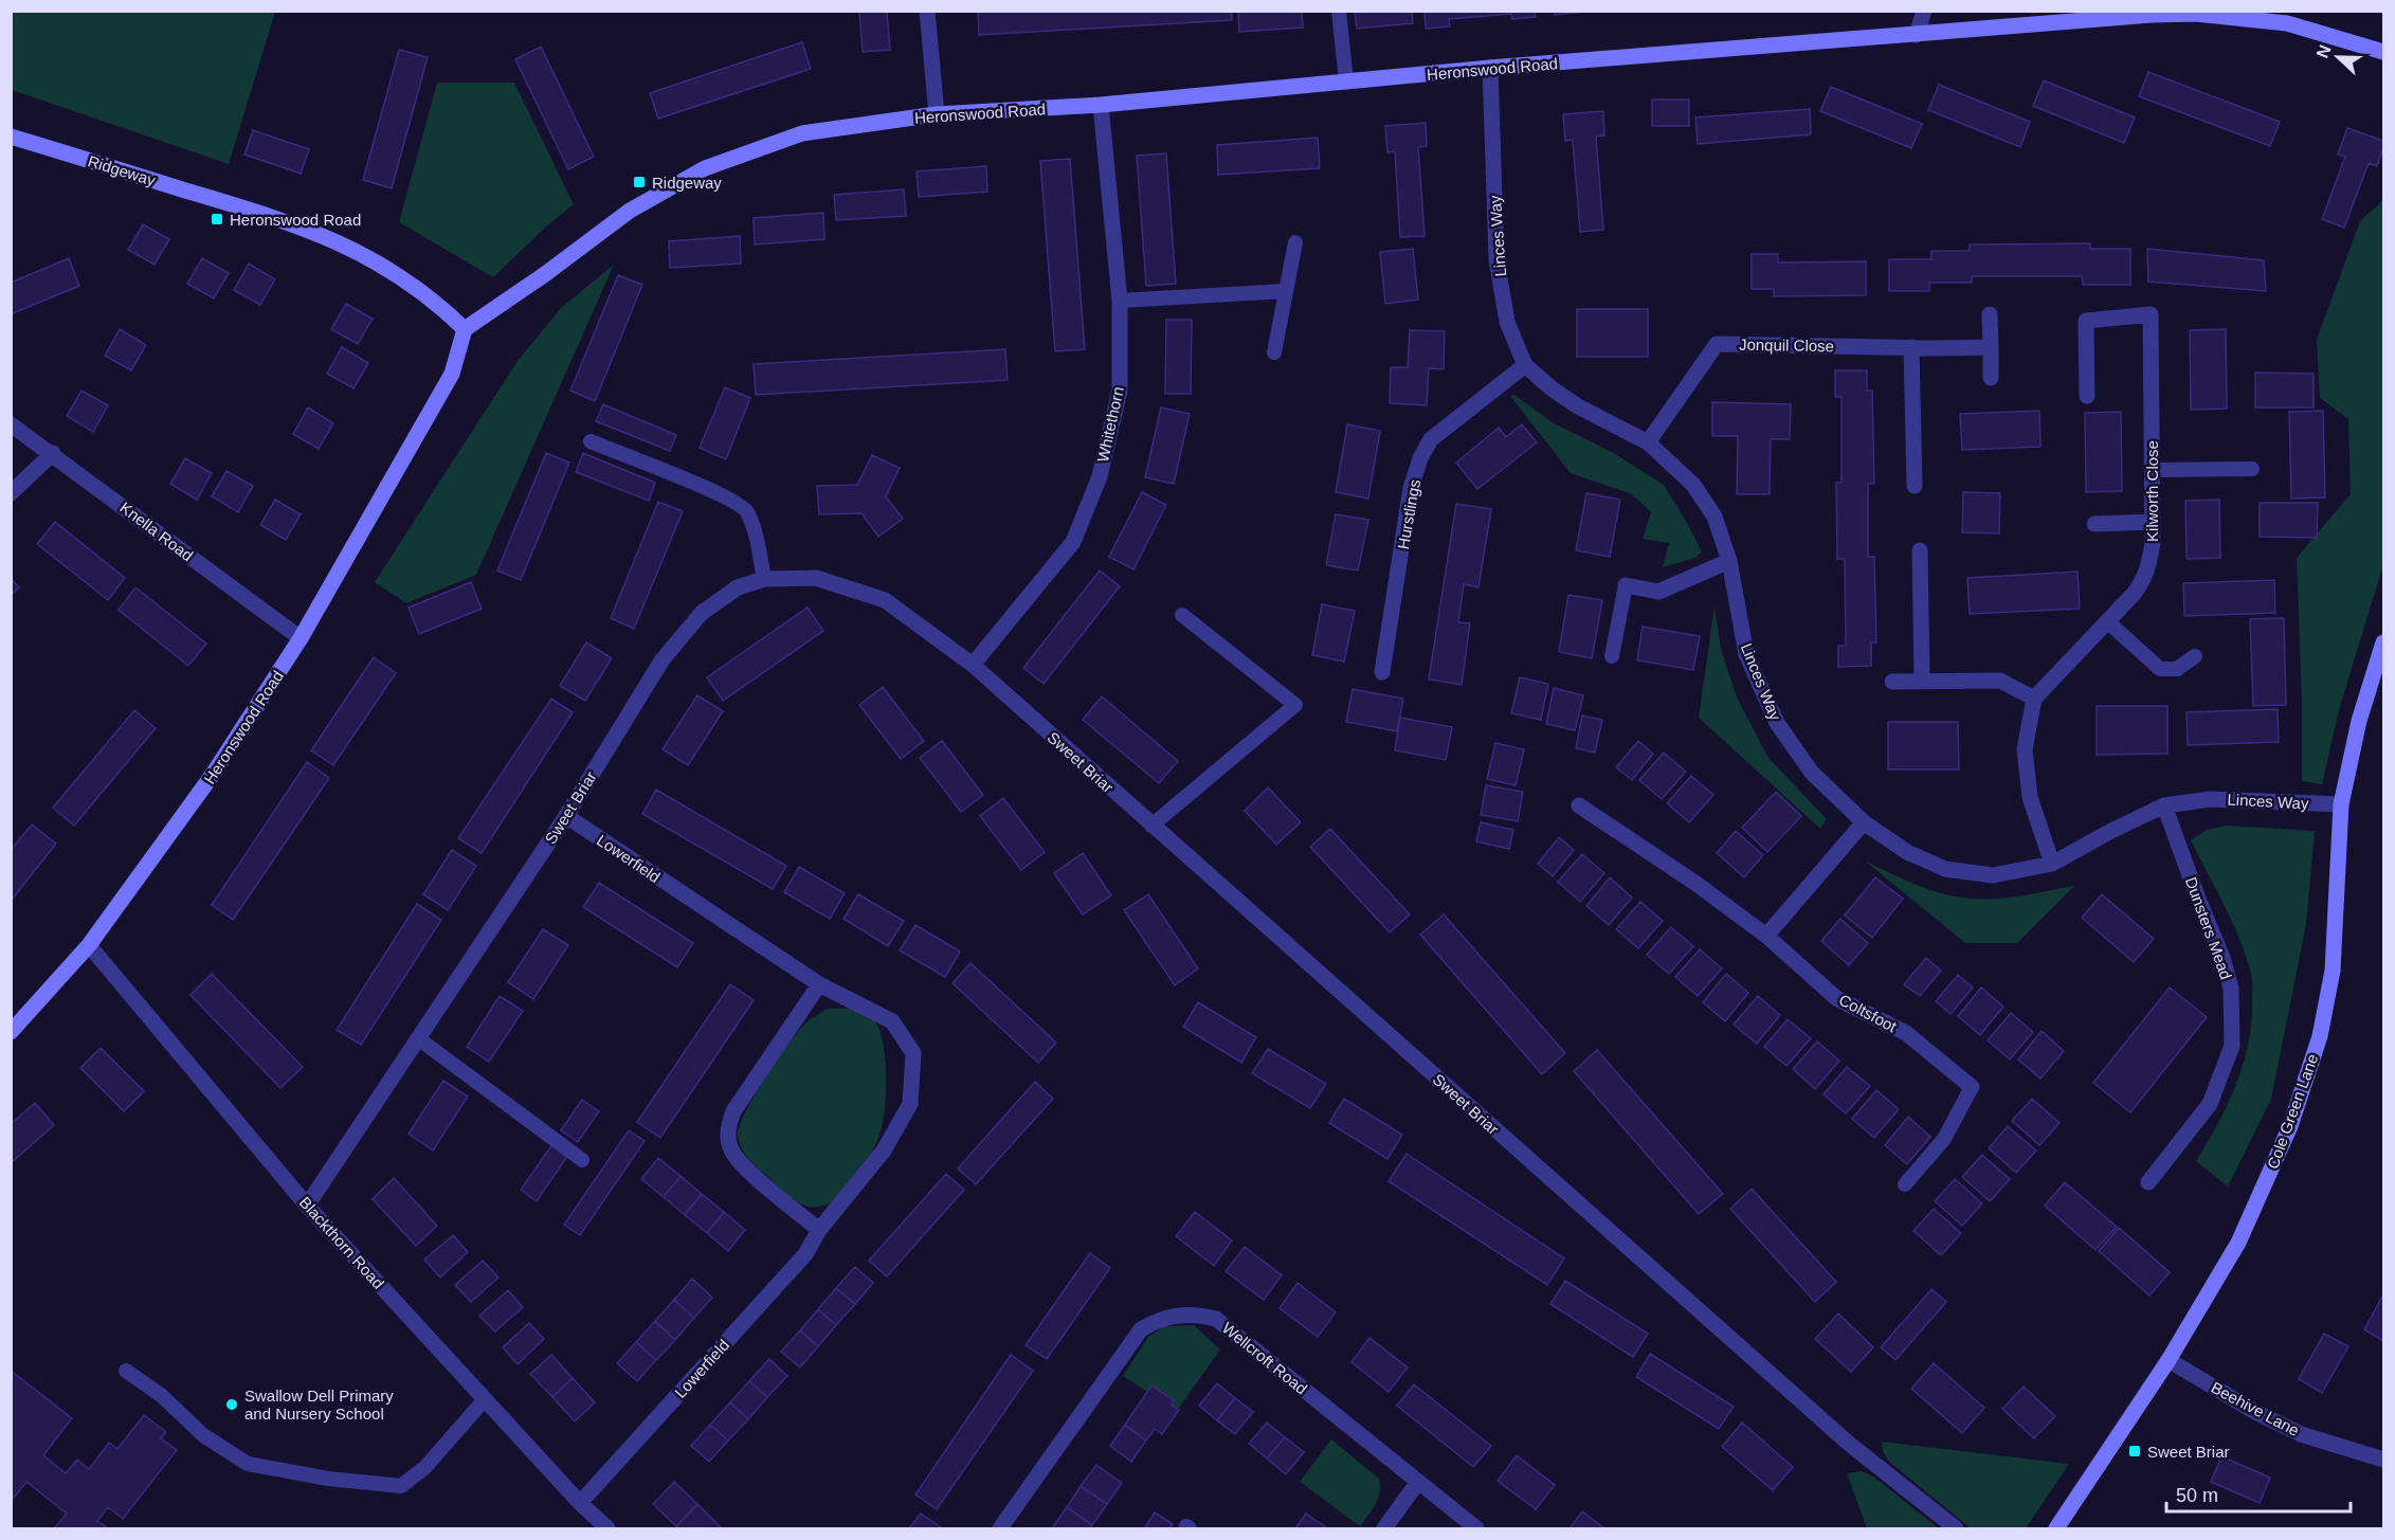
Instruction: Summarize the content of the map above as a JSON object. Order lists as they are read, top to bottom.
{
  "streets": {
    "street": [
      "Heronswood Road",
      "Ridgeway",
      "Linces Way",
      "Jonquil Close",
      "Whitethorn",
      "Kilworth Close",
      "Hurstlings",
      "Knella Road",
      "Sweet Briar",
      "Lowerfield",
      "Dunsters Mead",
      "Coltsfoot",
      "Cole Green Lane",
      "Blackthorn Road",
      "Wellcroft Road",
      "Beehive Lane"
    ]
  },
  "crossings": [
    ["Heronswood Road", "Ridgeway"],
    ["Heronswood Road", "Linces Way"],
    ["Heronswood Road", "Whitethorn"],
    ["Heronswood Road", "Knella Road"],
    ["Heronswood Road", "Blackthorn Road"],
    ["Linces Way", "Jonquil Close"],
    ["Linces Way", "Hurstlings"],
    ["Linces Way", "Dunsters Mead"],
    ["Linces Way", "Cole Green Lane"],
    ["Whitethorn", "Sweet Briar"],
    ["Sweet Briar", "Lowerfield"],
    ["Sweet Briar", "Blackthorn Road"],
    ["Lowerfield", "Blackthorn Road"],
    ["Cole Green Lane", "Beehive Lane"]
  ],
  "places": {
    "transit": ["Ridgeway", "Heronswood Road", "Sweet Briar"],
    "other": ["Swallow Dell Primary and Nursery School"]
  },
  "scale_bar": "50 m",
  "north": "left"
}
